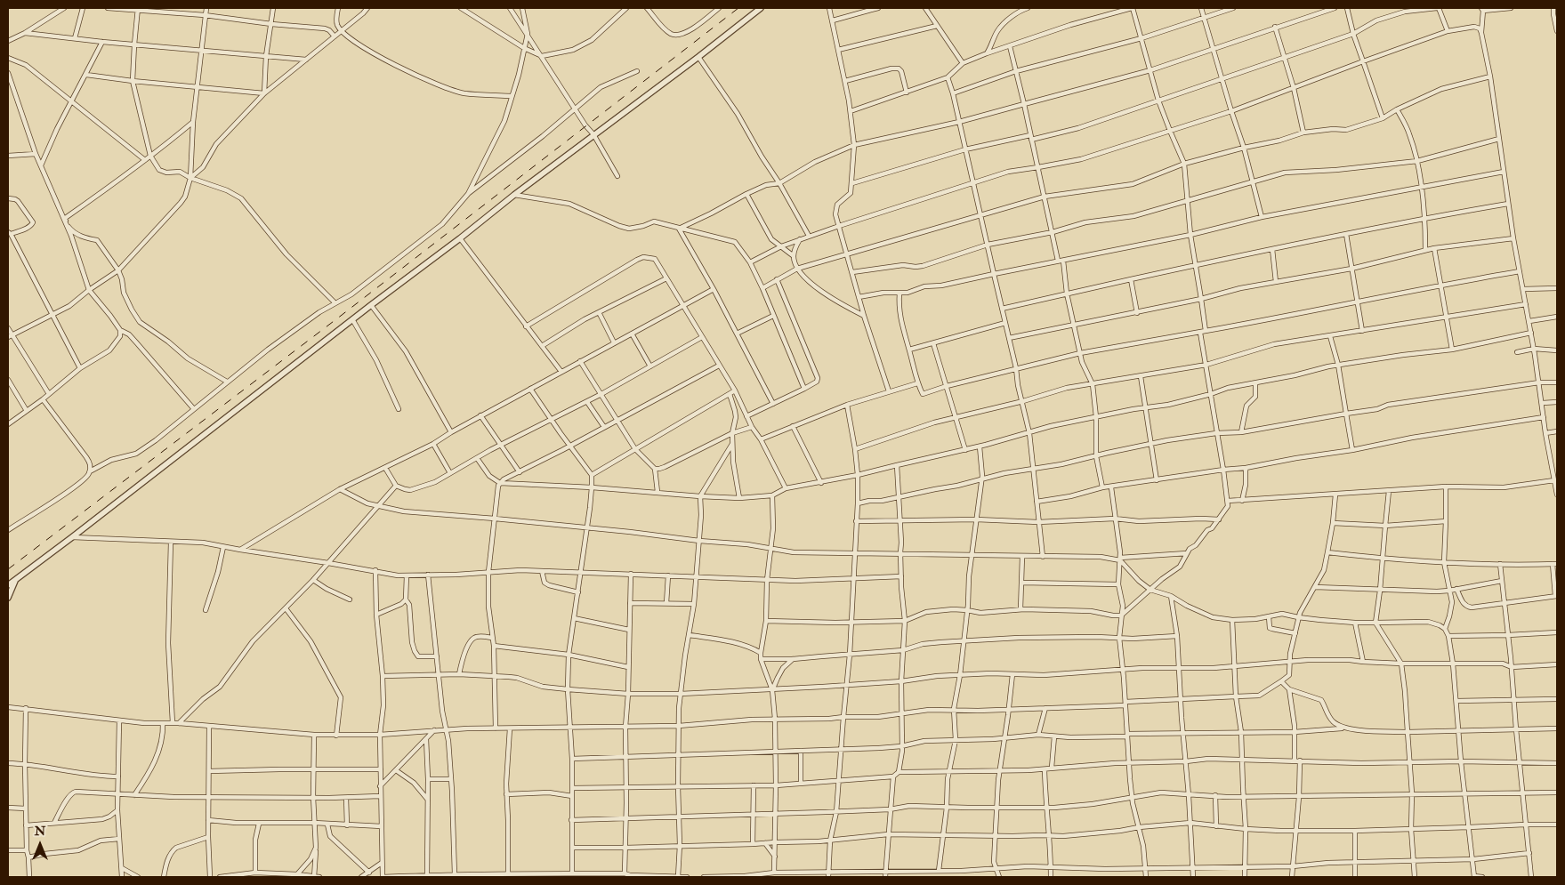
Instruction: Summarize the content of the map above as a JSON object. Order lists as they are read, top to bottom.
{
  "north": "top"
}
